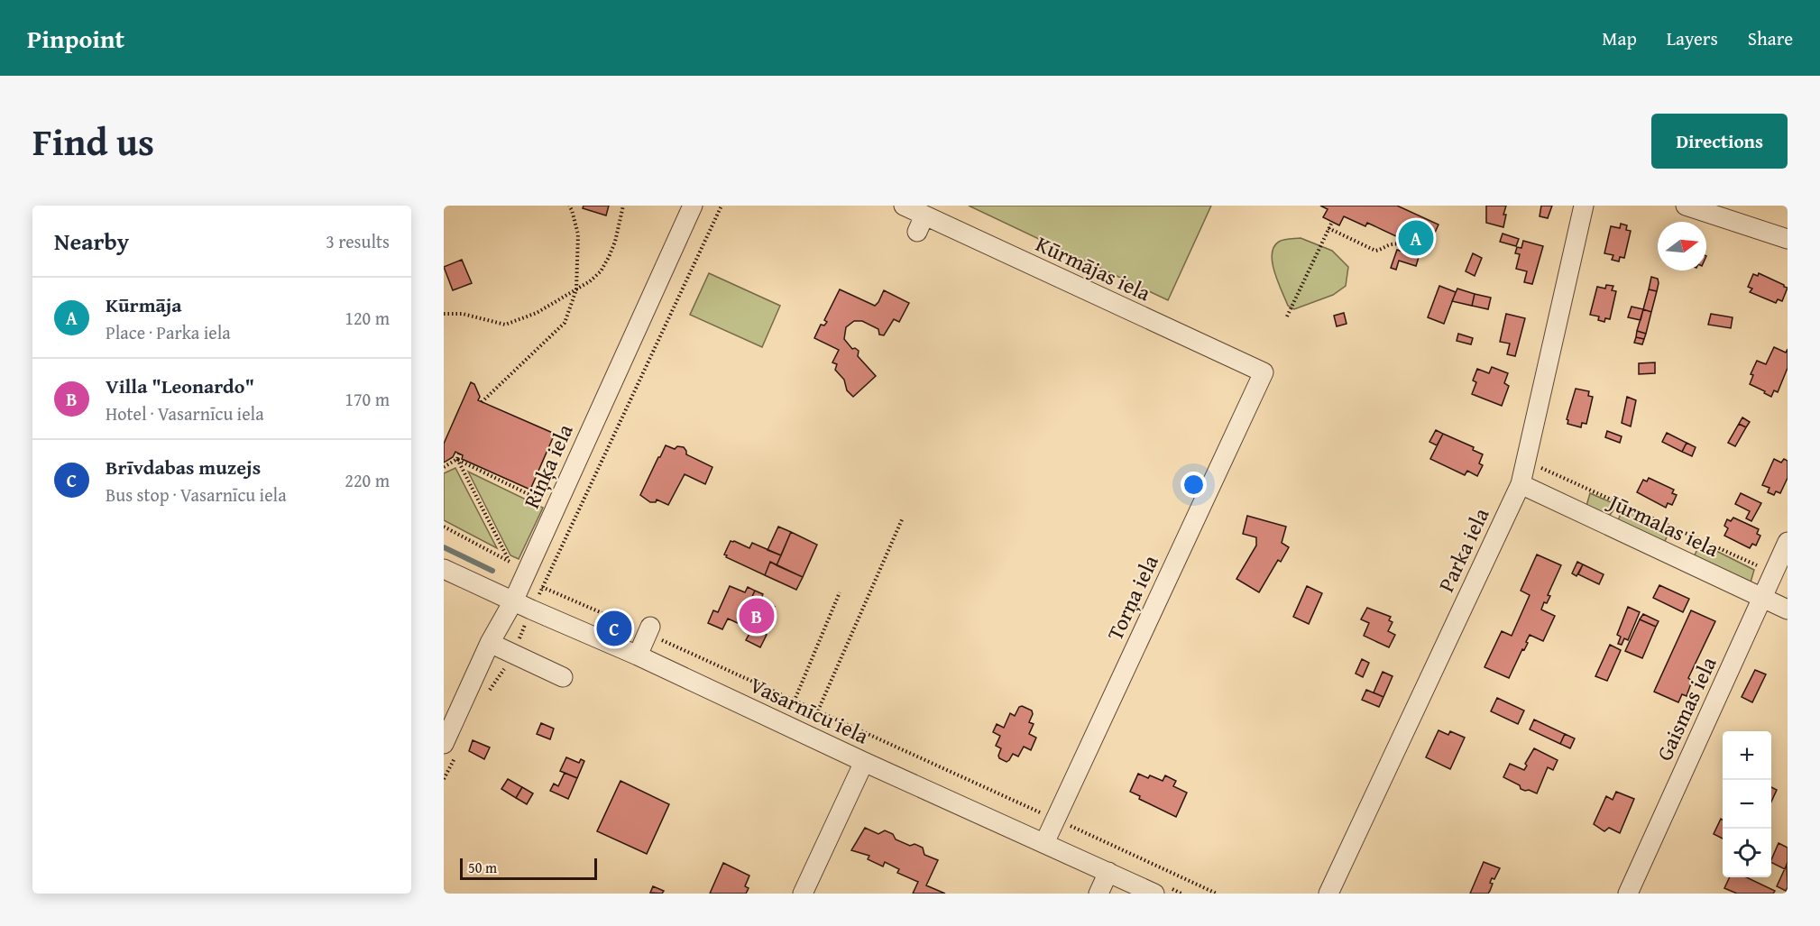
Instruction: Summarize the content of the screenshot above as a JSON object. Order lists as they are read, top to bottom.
{
  "streets": {
    "street": [
      "Kūrmājas iela",
      "Riņķa iela",
      "Jūrmalas iela",
      "Parka iela",
      "Torņa iela",
      "Gaismas iela",
      "Vasarnīcu iela"
    ]
  },
  "crossings": [
    ["Kūrmājas iela", "Torņa iela"],
    ["Riņķa iela", "Vasarnīcu iela"],
    ["Jūrmalas iela", "Parka iela"],
    ["Jūrmalas iela", "Gaismas iela"],
    ["Torņa iela", "Vasarnīcu iela"]
  ],
  "scale_bar": "50 m",
  "north": "right",
  "page": {
    "header": "Pinpoint",
    "nav": ["Map", "Layers", "Share"],
    "title": "Find us",
    "buttons": "Directions",
    "heading": ["Nearby", "3 results"],
    "pins": ["A", "B", "C"],
    "list": [
      {
        "mark": "A",
        "name": "Kūrmāja",
        "note": "Place · Parka iela",
        "value": "120 m"
      },
      {
        "mark": "B",
        "name": "Villa \"Leonardo\"",
        "note": "Hotel · Vasarnīcu iela",
        "value": "170 m"
      },
      {
        "mark": "C",
        "name": "Brīvdabas muzejs",
        "note": "Bus stop · Vasarnīcu iela",
        "value": "220 m"
      }
    ],
    "map_buttons": ["+", "−"],
    "scale": "50 m"
  }
}
